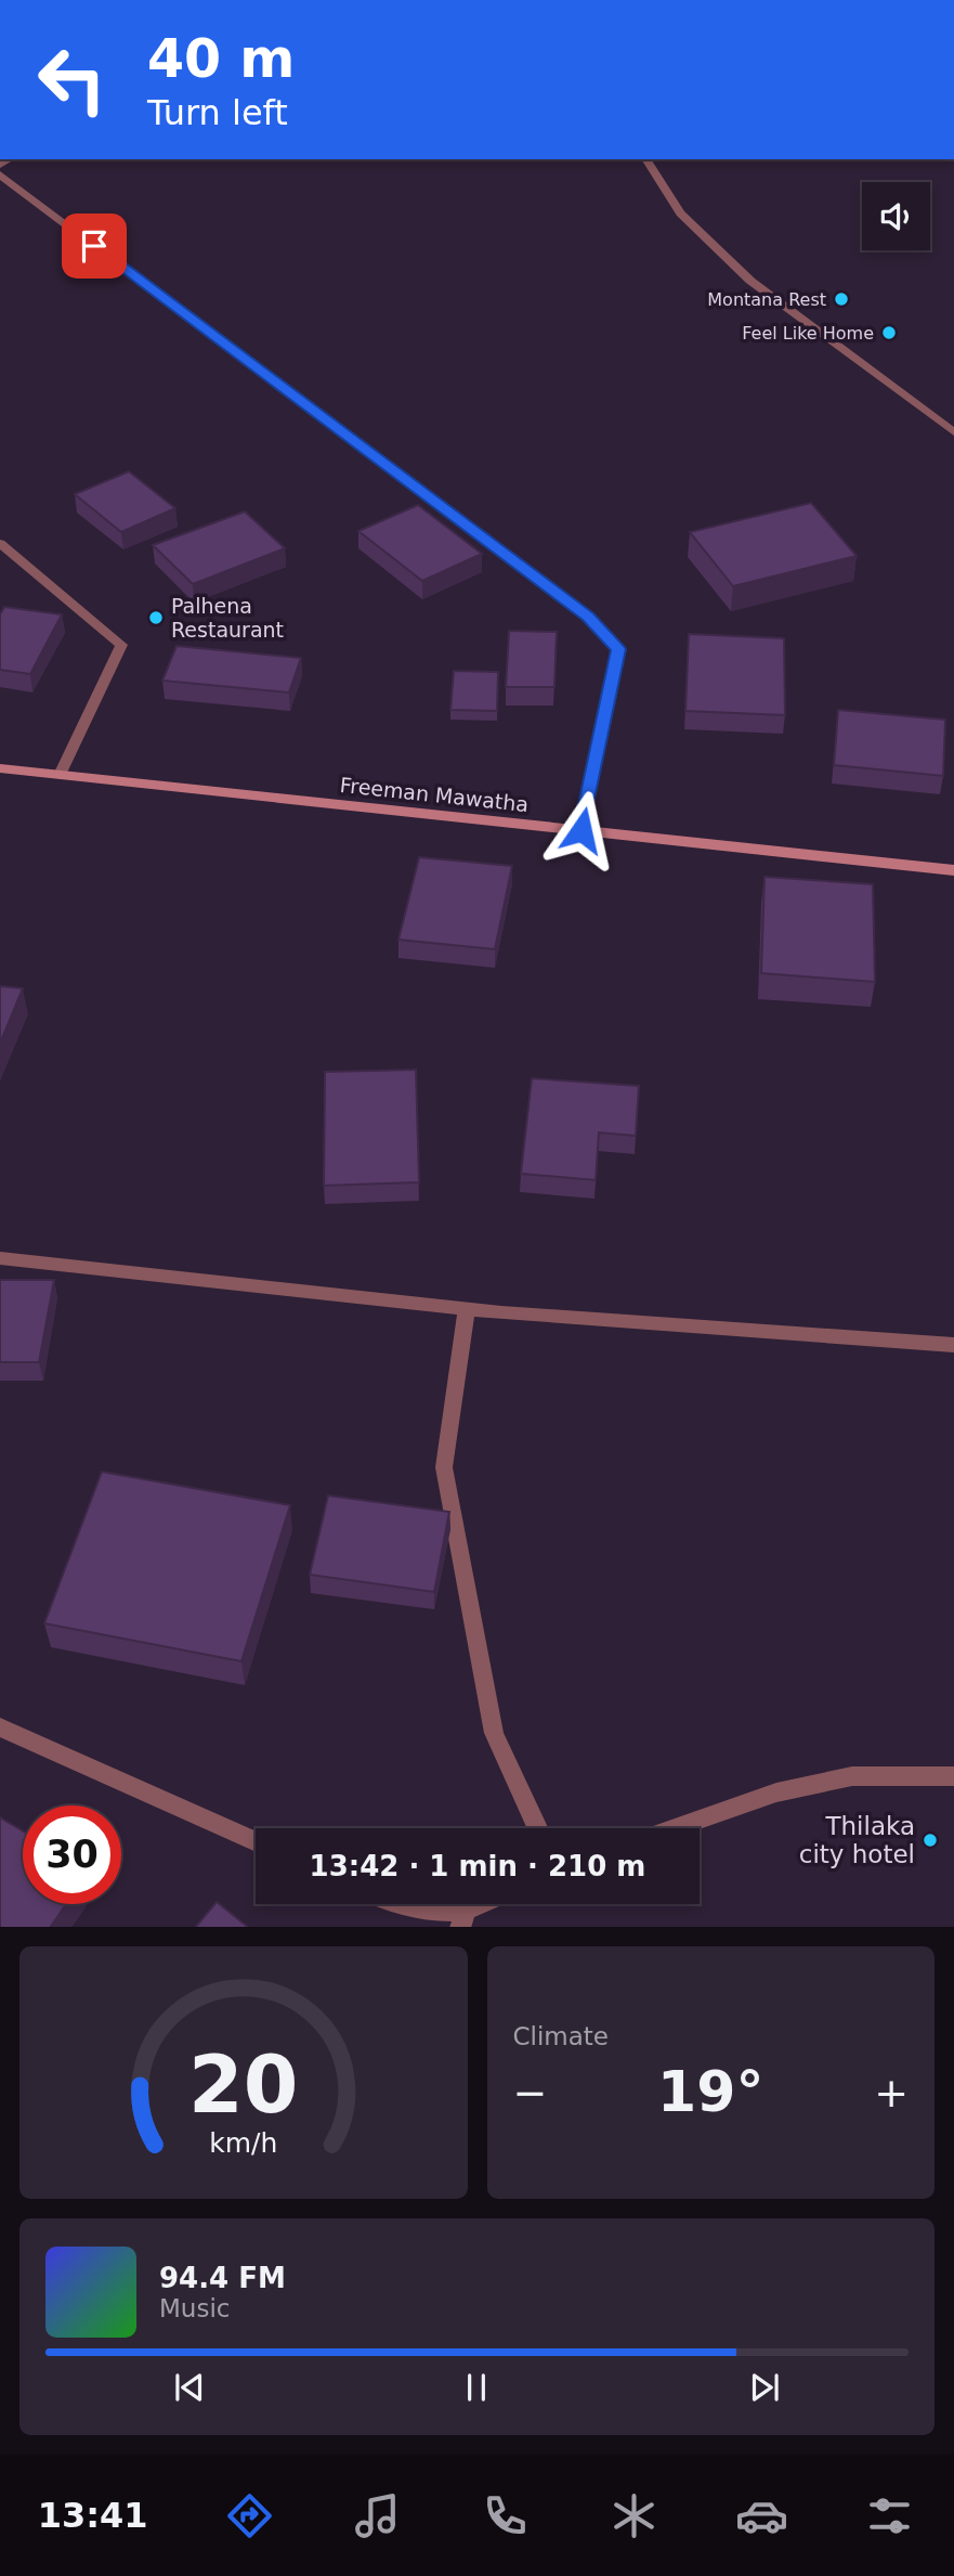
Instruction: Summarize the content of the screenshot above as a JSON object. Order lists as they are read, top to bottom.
{
  "streets": {
    "street": ["Freeman Mawatha"]
  },
  "places": [
    "Montana Rest",
    "Feel Like Home",
    "Palhena Restaurant",
    "Thilaka city hotel"
  ],
  "page": {
    "turn": ["40 m", "Turn left"],
    "limit": "30",
    "trip": "13:42 · 1 min · 210 m",
    "tile": "Climate",
    "heat": ["−", "19°", "+"],
    "song": ["94.4 FM", "Music"],
    "tabs": "13:41",
    "gauge": ["20", "km/h"]
  }
}
